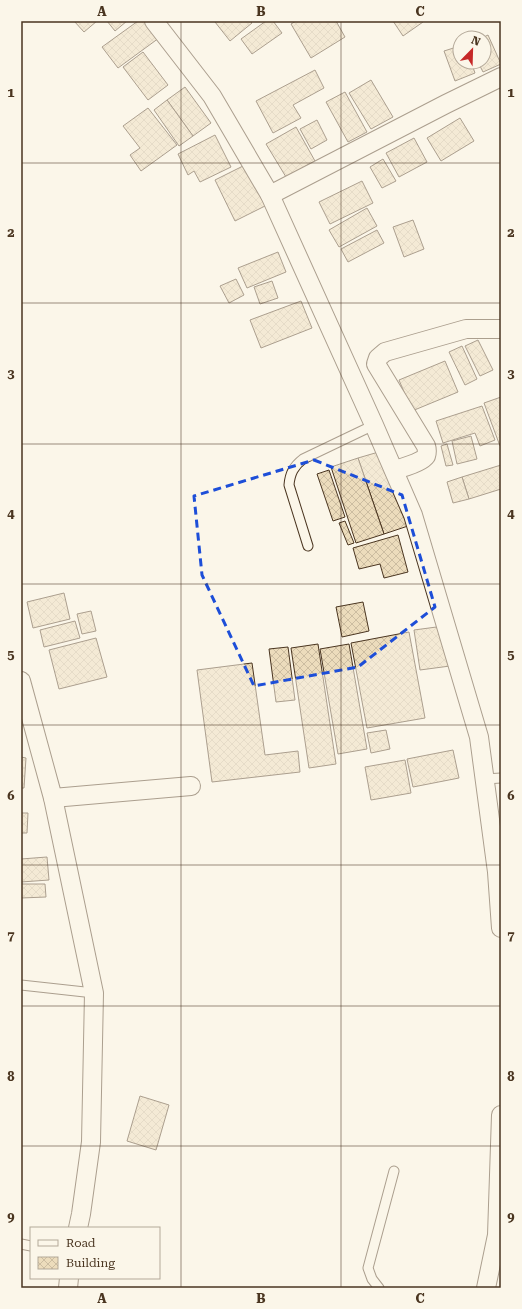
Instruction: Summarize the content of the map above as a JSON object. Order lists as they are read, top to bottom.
{
  "legend": ["Road", "Building"],
  "north": "top right",
  "grid": {
    "columns": ["A", "B", "C"],
    "rows": [
      "1",
      "2",
      "3",
      "4",
      "5",
      "6",
      "7",
      "8",
      "9"
    ]
  }
}
